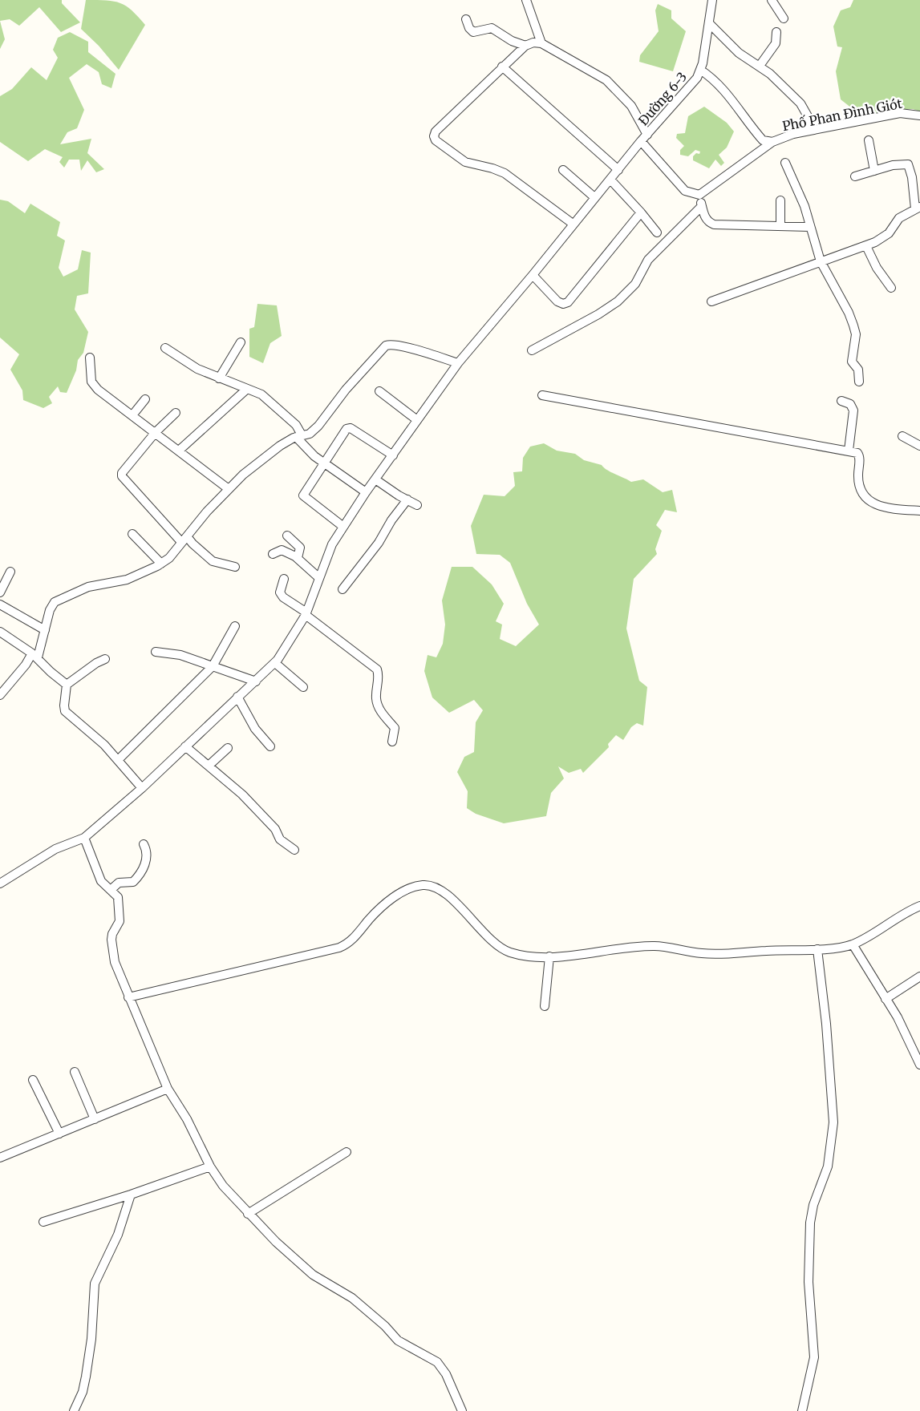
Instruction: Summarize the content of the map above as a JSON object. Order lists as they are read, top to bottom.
{
  "streets": {
    "street": ["Đường 6-3", "Phố Phan Đình Giót"]
  }
}
